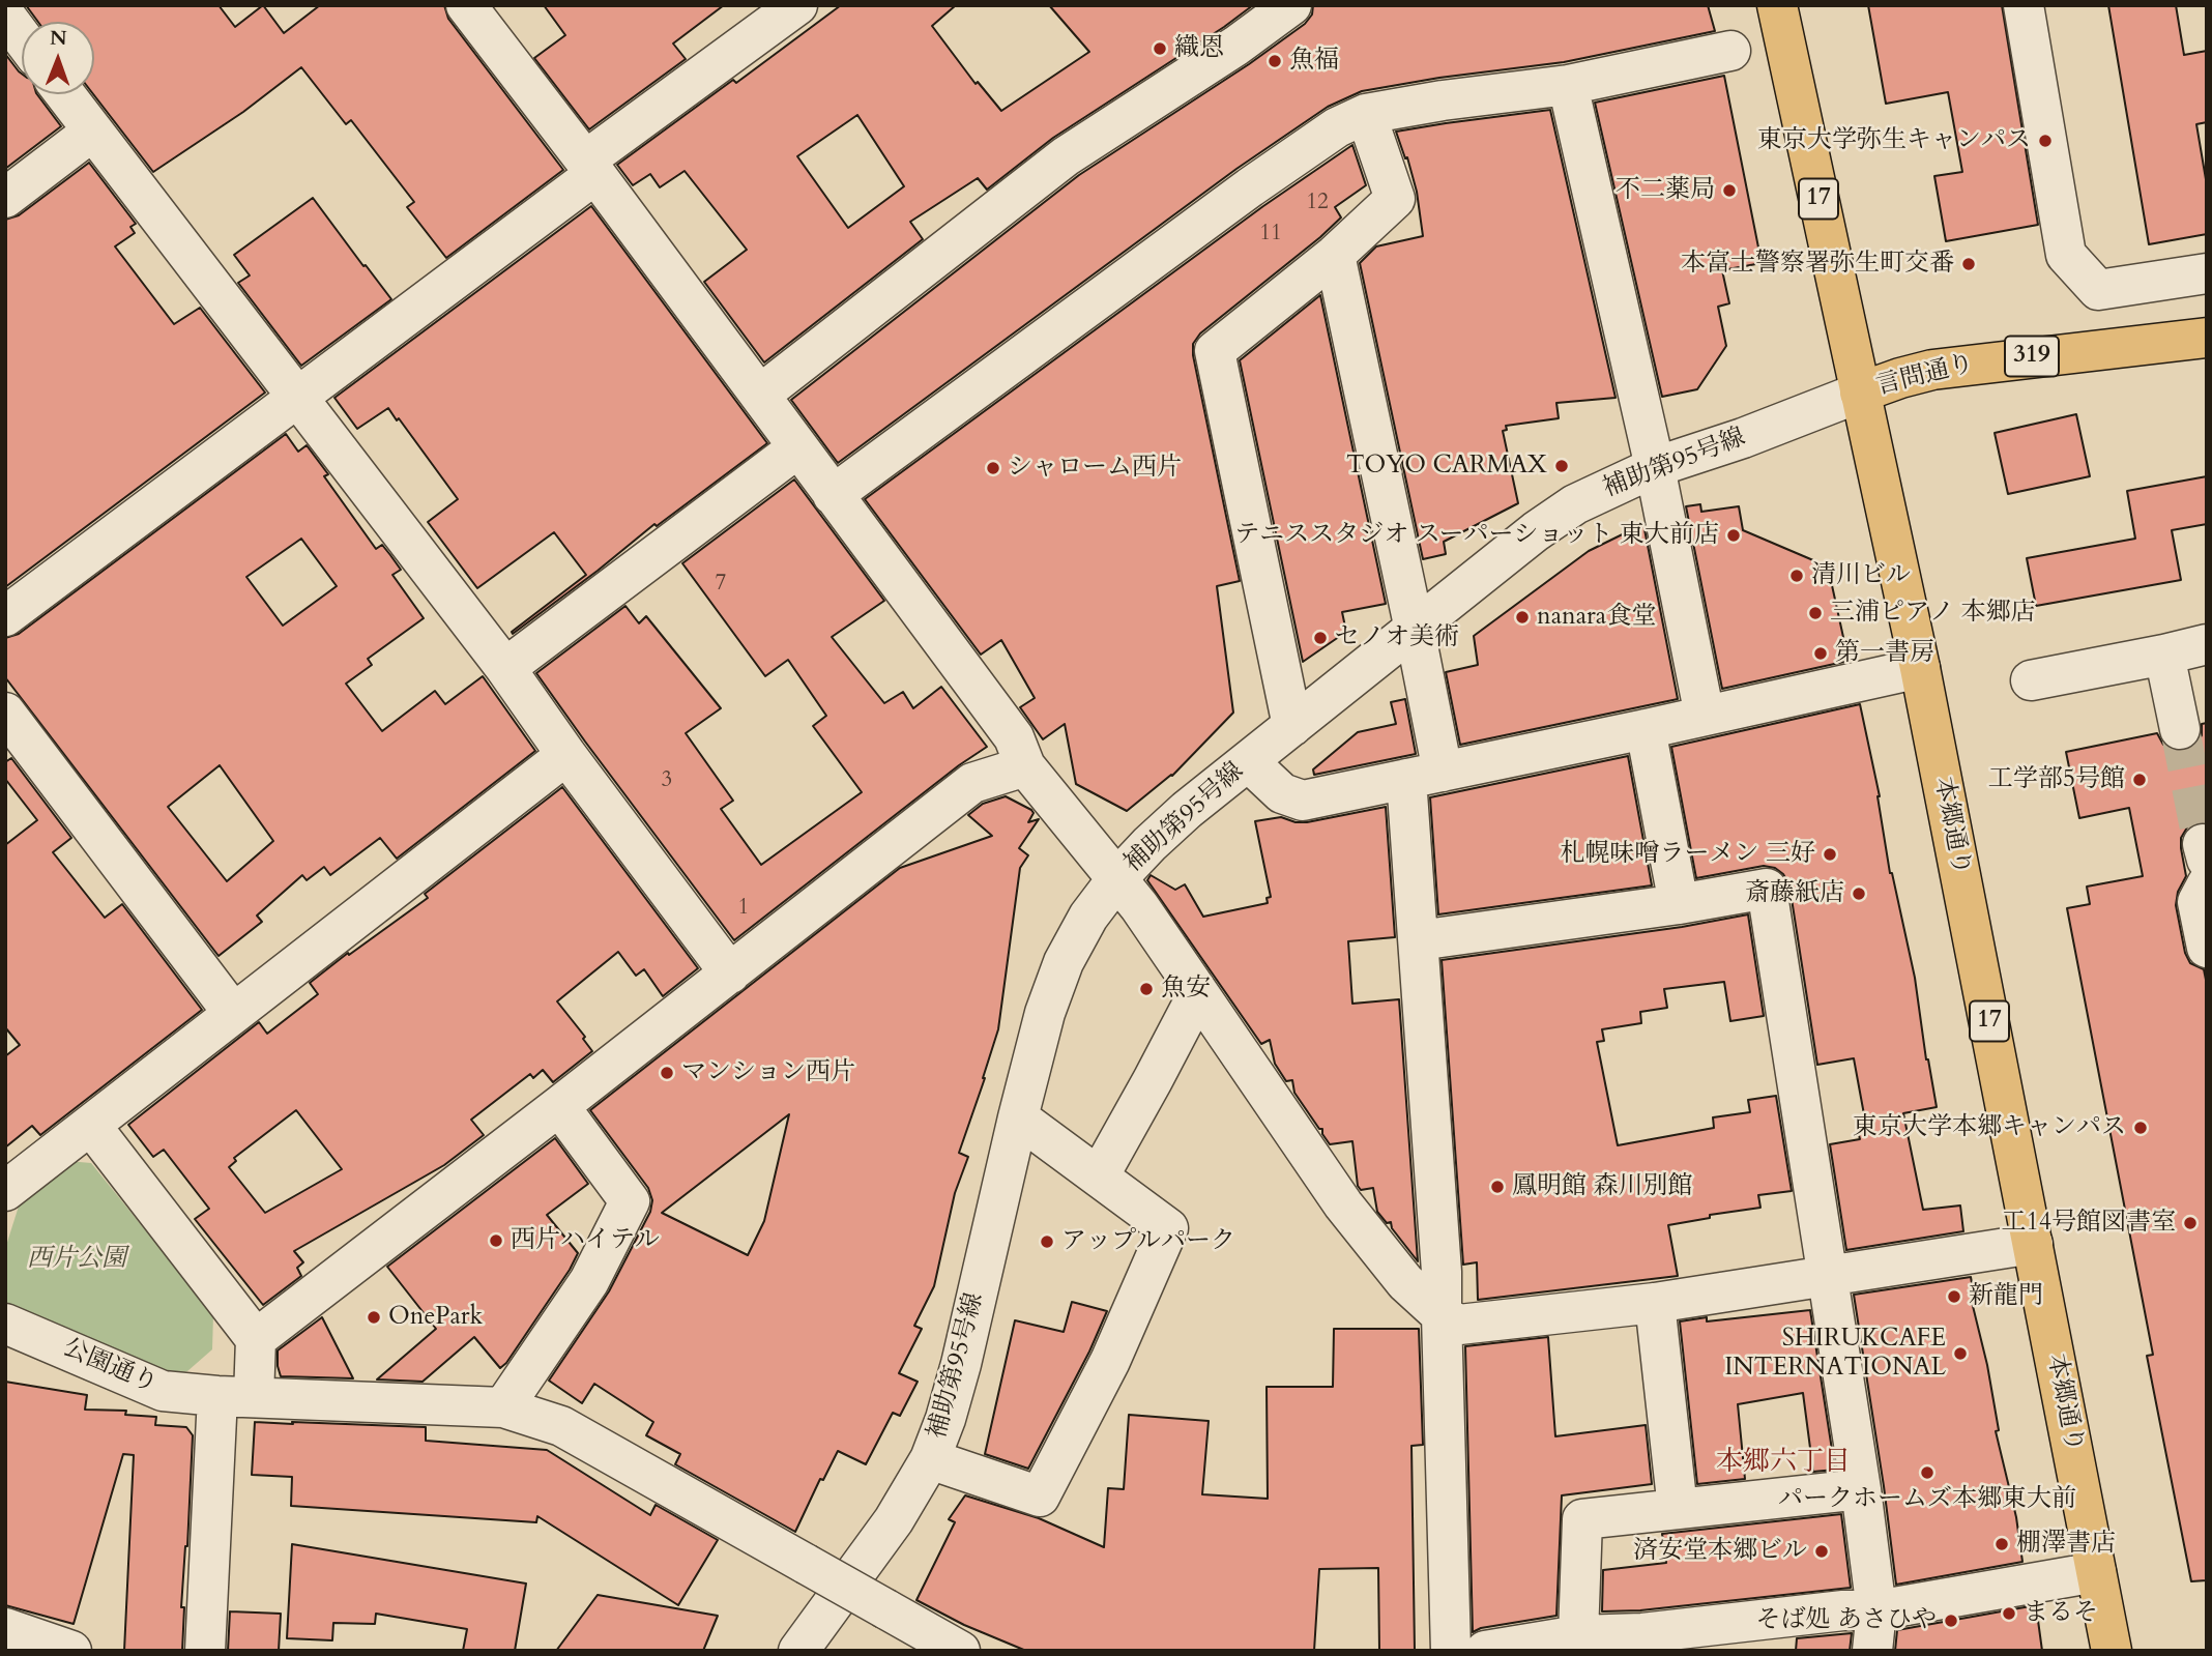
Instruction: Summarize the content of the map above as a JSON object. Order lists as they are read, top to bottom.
{
  "streets": {
    "main road": [
      "17",
      "319",
      "言問通り",
      "本郷通り"
    ],
    "street": ["補助第95号線", "公園通り"]
  },
  "crossings": [
    ["言問通り", "補助第95号線"],
    ["言問通り", "本郷通り"],
    ["補助第95号線", "本郷通り"]
  ],
  "districts": ["本郷六丁目"],
  "parks": ["西片公園"],
  "places": [
    "織恩",
    "魚福",
    "東京大学弥生キャンパス",
    "不二薬局",
    "本富士警察署弥生町交番",
    "TOYO CARMAX",
    "シャローム西片",
    "テニススタジオ スーパーショット 東大前店",
    "清川ビル",
    "三浦ピアノ 本郷店",
    "nanara食堂",
    "セノオ美術",
    "第一書房",
    "工学部5号館",
    "札幌味噌ラーメン 三好",
    "斎藤紙店",
    "魚安",
    "マンション西片",
    "東京大学本郷キャンパス",
    "鳳明館 森川別館",
    "工14号館図書室",
    "西片ハイテル",
    "アップルパーク",
    "新龍門",
    "OnePark",
    "SHIRUKCAFE INTERNATIONAL",
    "パークホームズ本郷東大前",
    "棚澤書店",
    "済安堂本郷ビル",
    "まるそ",
    "そば処 あさひや"
  ],
  "house_numbers": [
    "12",
    "11",
    "7",
    "3",
    "1"
  ],
  "north": "top"
}
